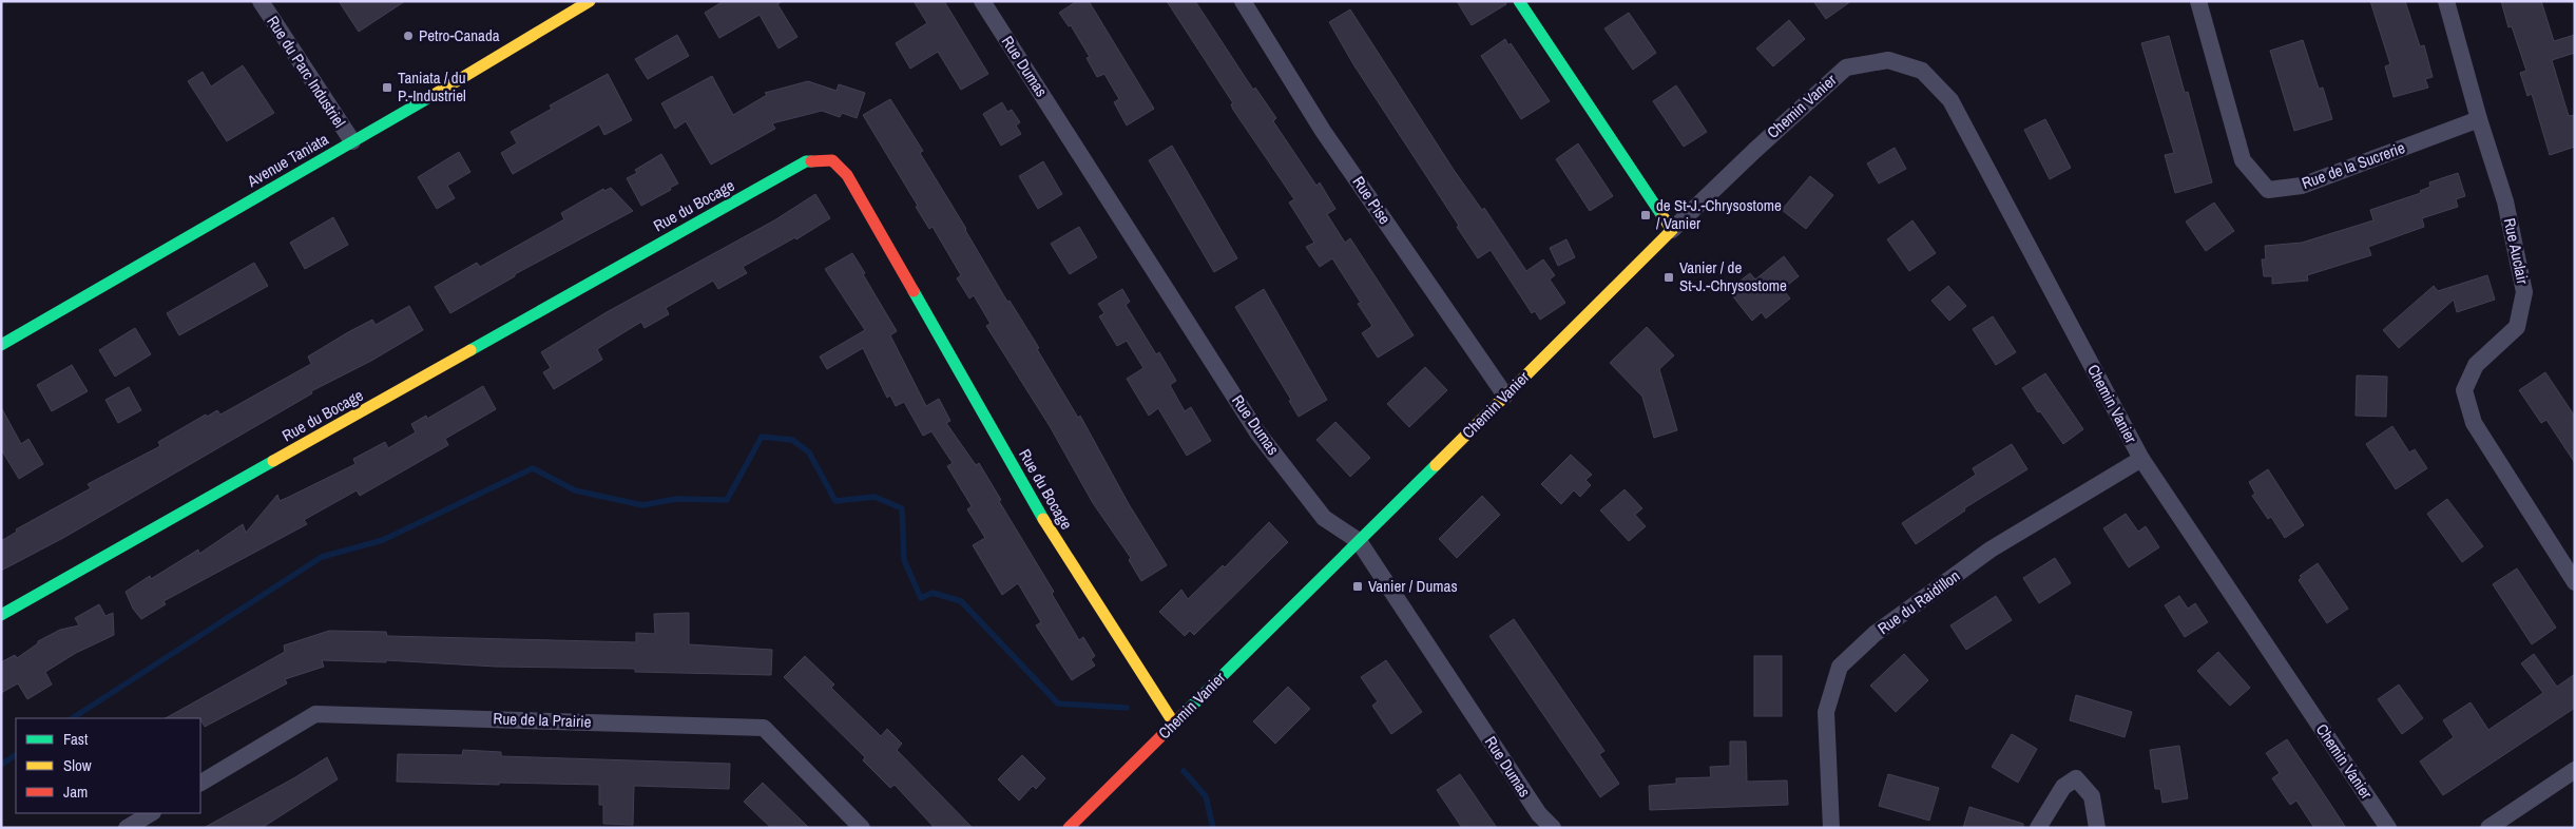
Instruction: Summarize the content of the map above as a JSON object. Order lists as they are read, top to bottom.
{
  "streets": {
    "street": [
      "Rue Dumas",
      "Rue du Parc Industriel",
      "Chemin Vanier",
      "Avenue Taniata",
      "Rue de la Sucrerie",
      "Rue Pise",
      "Rue du Bocage",
      "Rue Auclair",
      "Rue du Raidillon",
      "Rue de la Prairie"
    ]
  },
  "crossings": [
    ["Rue Dumas", "Chemin Vanier"],
    ["Rue du Parc Industriel", "Avenue Taniata"],
    ["Chemin Vanier", "Rue Pise"],
    ["Chemin Vanier", "Rue du Bocage"],
    ["Chemin Vanier", "Rue du Raidillon"],
    ["Rue de la Sucrerie", "Rue Auclair"]
  ],
  "places": {
    "other": ["Petro-Canada"],
    "transit": [
      "Taniata / du P.-Industriel",
      "de St-J.-Chrysostome / Vanier",
      "Vanier / de St-J.-Chrysostome",
      "Vanier / Dumas"
    ]
  },
  "legend": ["Fast", "Slow", "Jam"]
}
